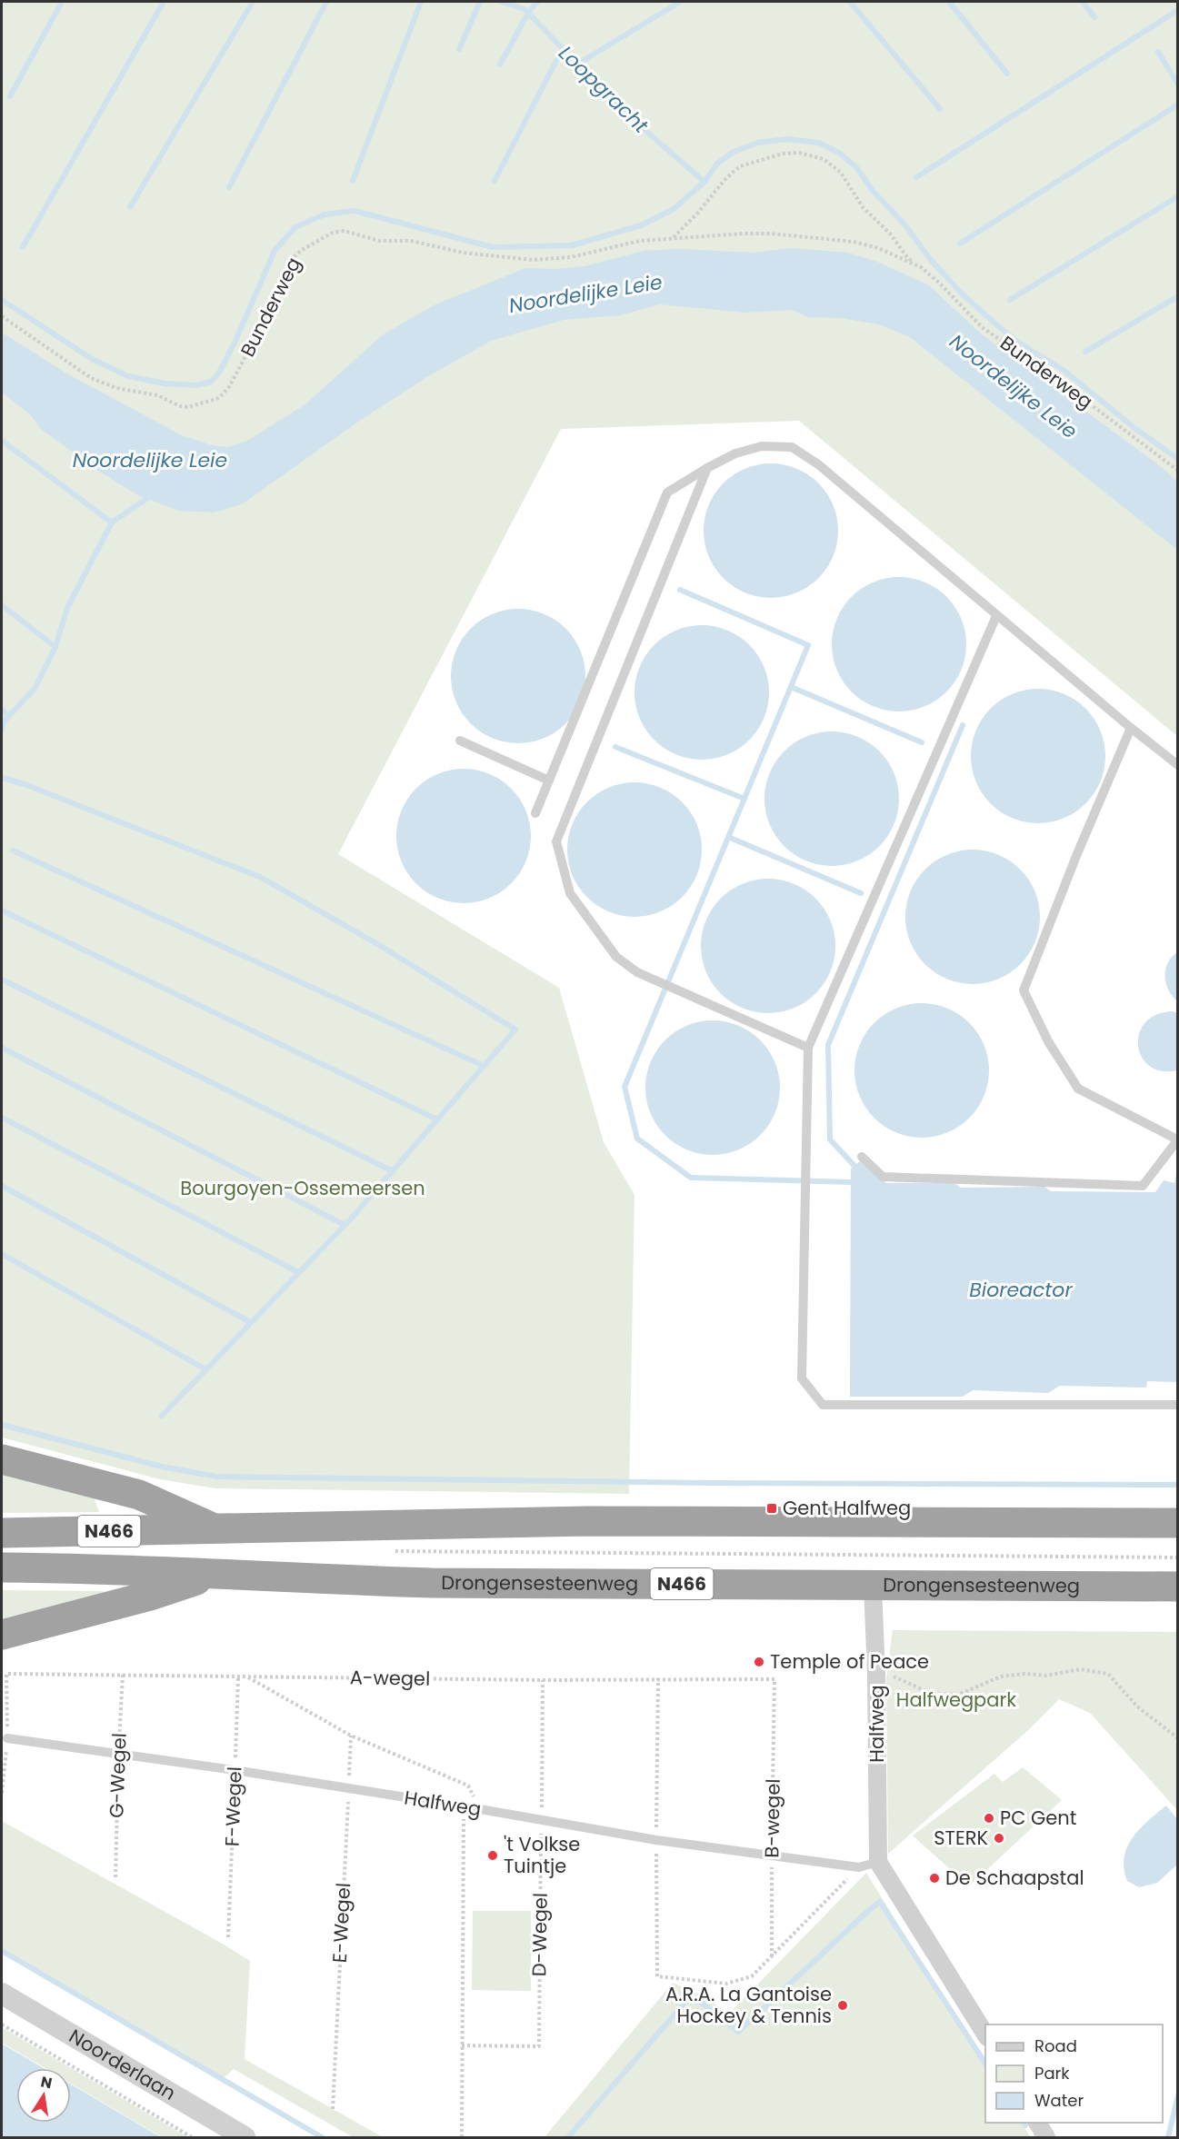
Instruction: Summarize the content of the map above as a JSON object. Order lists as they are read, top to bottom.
{
  "streets": {
    "highway": ["N466", "Drongensesteenweg"],
    "street": ["Halfweg", "Noorderlaan"],
    "path": [
      "Bunderweg",
      "A-wegel",
      "G-Wegel",
      "F-Wegel",
      "B-wegel",
      "E-Wegel",
      "D-Wegel"
    ]
  },
  "crossings": [
    ["Drongensesteenweg", "Halfweg"],
    ["A-wegel", "G-Wegel"],
    ["A-wegel", "F-Wegel"],
    ["A-wegel", "B-wegel"],
    ["A-wegel", "D-Wegel"],
    ["Halfweg", "G-Wegel"],
    ["Halfweg", "F-Wegel"],
    ["Halfweg", "B-wegel"],
    ["Halfweg", "E-Wegel"],
    ["Halfweg", "D-Wegel"]
  ],
  "water": ["Loopgracht", "Noordelijke Leie", "Bioreactor"],
  "parks": ["Bourgoyen-Ossemeersen", "Halfwegpark"],
  "places": {
    "transit": ["Gent Halfweg"],
    "other": [
      "Temple of Peace",
      "PC Gent",
      "STERK",
      "'t Volkse Tuintje",
      "De Schaapstal",
      "A.R.A. La Gantoise Hockey & Tennis"
    ]
  },
  "legend": ["Road", "Park", "Water"],
  "north": "top"
}
